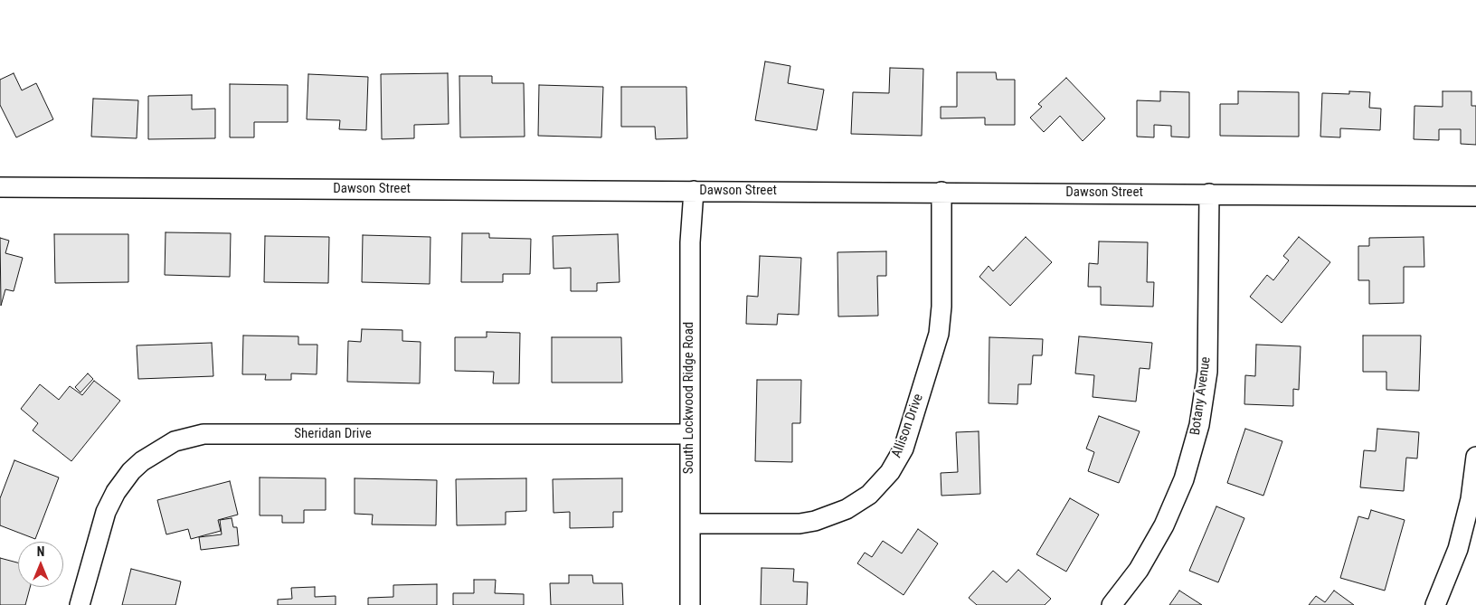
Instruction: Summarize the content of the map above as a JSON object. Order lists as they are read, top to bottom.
{
  "streets": {
    "street": [
      "Dawson Street",
      "Botany Avenue",
      "South Lockwood Ridge Road",
      "Allison Drive",
      "Sheridan Drive"
    ]
  },
  "crossings": [
    ["Dawson Street", "Botany Avenue"],
    ["Dawson Street", "South Lockwood Ridge Road"],
    ["Dawson Street", "Allison Drive"],
    ["South Lockwood Ridge Road", "Allison Drive"],
    ["South Lockwood Ridge Road", "Sheridan Drive"]
  ],
  "north": "top"
}
